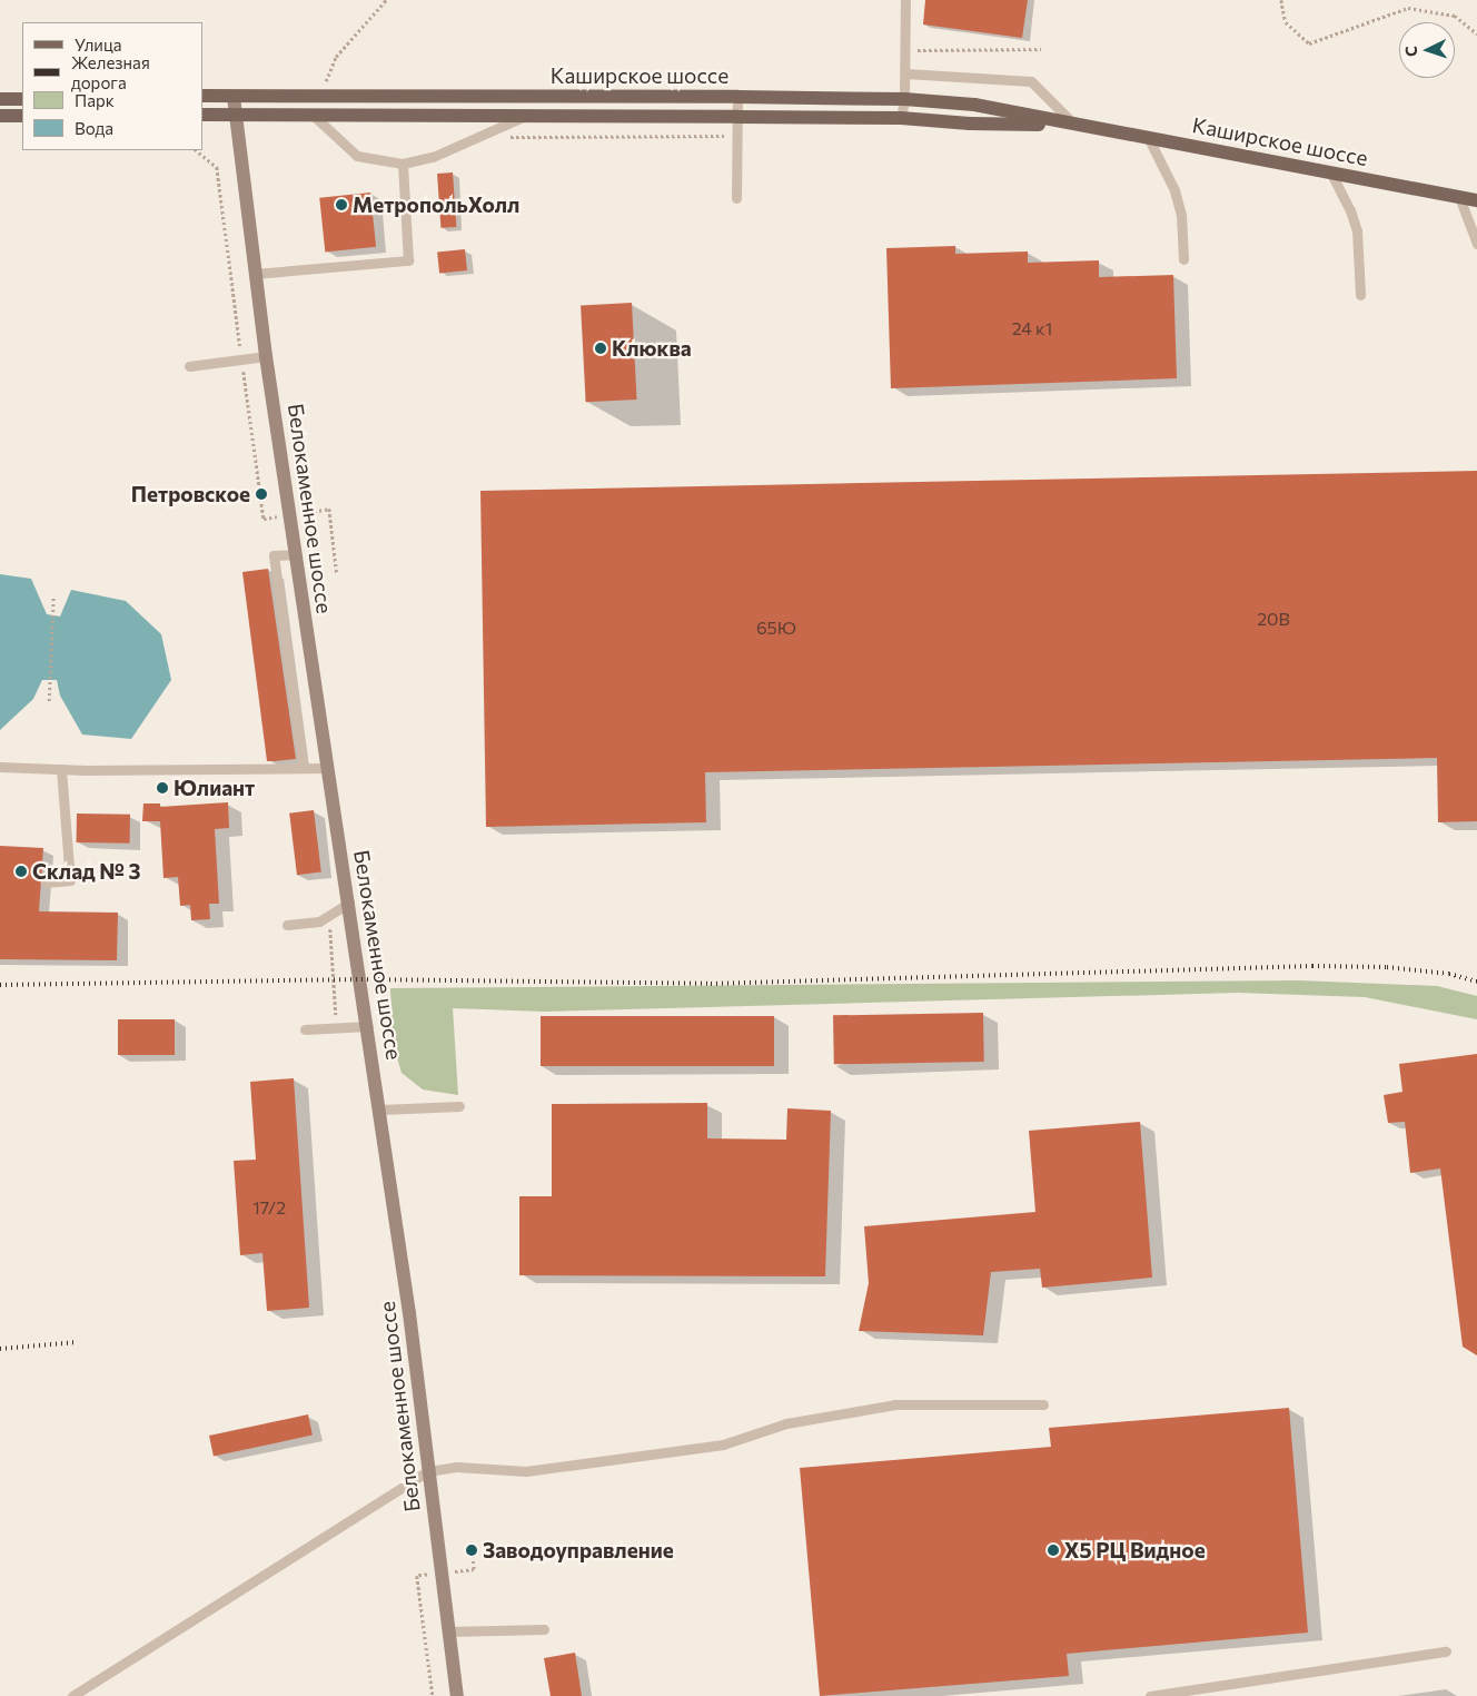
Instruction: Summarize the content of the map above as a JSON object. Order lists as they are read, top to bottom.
{
  "streets": {
    "main road": ["Каширское шоссе", "Белокаменное шоссе"]
  },
  "crossings": [
    ["Каширское шоссе", "Белокаменное шоссе"]
  ],
  "places": [
    "МетропольХолл",
    "Клюква",
    "Петровское",
    "Юлиант",
    "Склад № 3",
    "Заводоуправление",
    "X5 РЦ Видное"
  ],
  "house_numbers": [
    "24 к1",
    "20В",
    "65Ю",
    "17/2"
  ],
  "legend": [
    "Улица",
    "Железная дорога",
    "Парк",
    "Вода"
  ],
  "north": "left"
}
